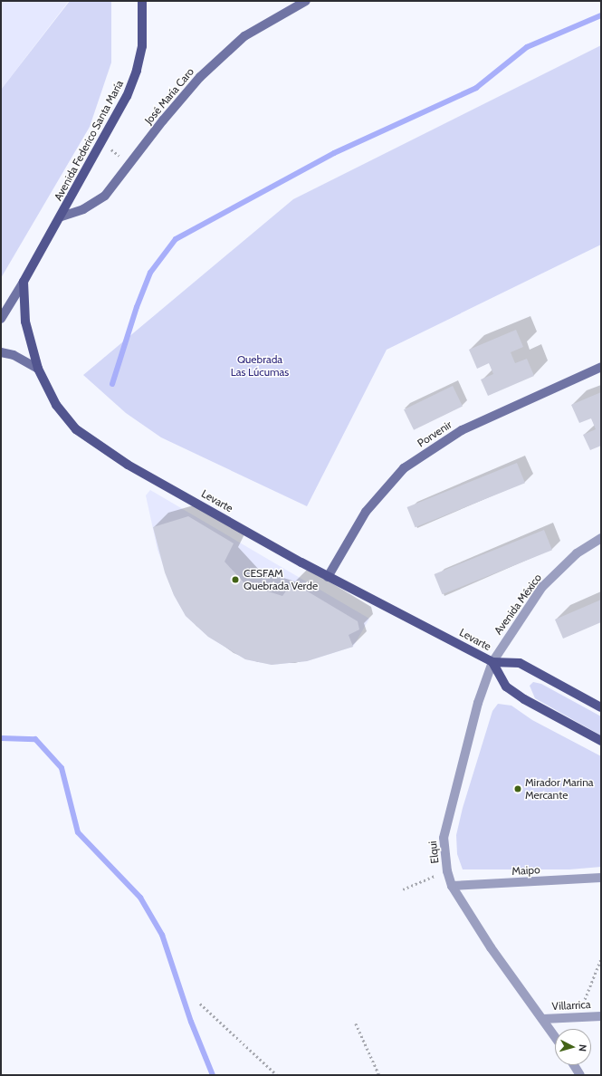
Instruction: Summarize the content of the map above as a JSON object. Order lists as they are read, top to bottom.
{
  "streets": {
    "main road": ["Avenida Federico Santa María", "Levarte"],
    "street": [
      "José María Caro",
      "Porvenir",
      "Avenida México",
      "Elqui",
      "Maipo",
      "Villarrica"
    ]
  },
  "crossings": [
    ["José María Caro", "Avenida Federico Santa María"],
    ["Avenida Federico Santa María", "Levarte"],
    ["Porvenir", "Levarte"],
    ["Levarte", "Avenida México"],
    ["Levarte", "Elqui"],
    ["Avenida México", "Elqui"],
    ["Elqui", "Maipo"],
    ["Elqui", "Villarrica"]
  ],
  "parks": ["Quebrada Las Lúcumas"],
  "places": ["CESFAM Quebrada Verde", "Mirador Marina Mercante"],
  "north": "right"
}
